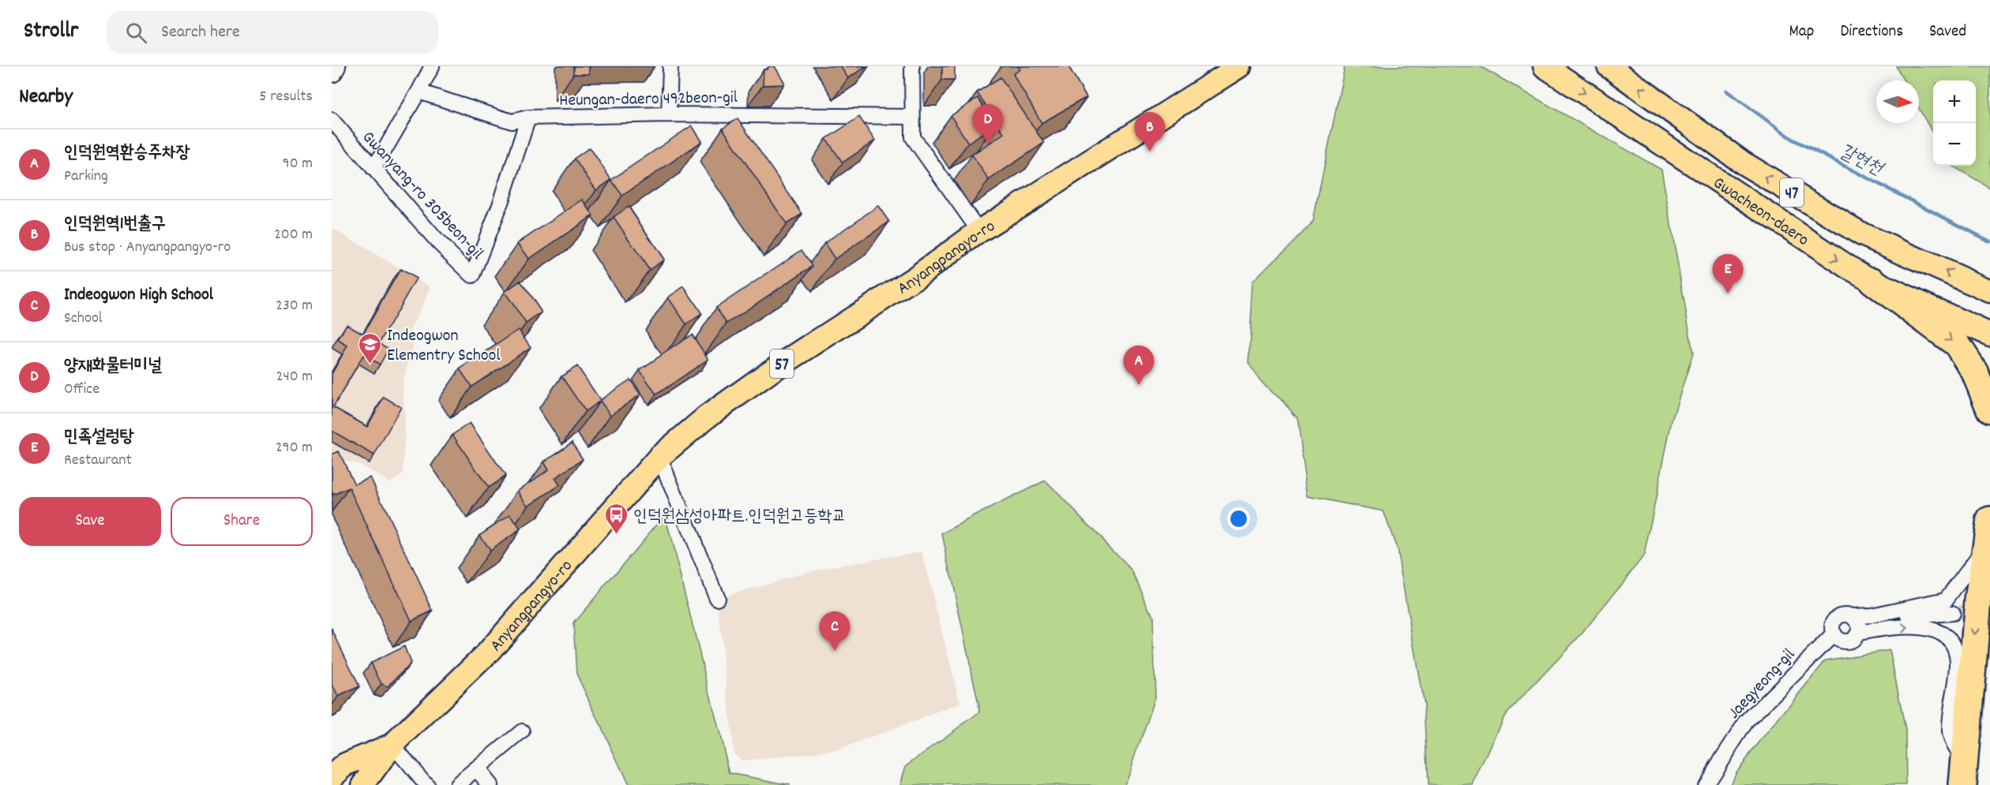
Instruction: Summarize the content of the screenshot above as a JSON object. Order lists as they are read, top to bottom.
{
  "streets": {
    "main road": [
      "47",
      "Gwacheon-daero",
      "Anyangpangyo-ro",
      "57"
    ],
    "street": ["Heungan-daero 492beon-gil", "Gwanyang-ro 305beon-gil", "Jaegyeong-gil"]
  },
  "crossings": [
    ["Heungan-daero 492beon-gil", "Gwanyang-ro 305beon-gil"]
  ],
  "water": ["갈현천"],
  "places": {
    "school or university": ["Indeogwon Elementry School"],
    "bus stop": ["인덕원삼성아파트.인덕원고등학교"]
  },
  "north": "right",
  "page": {
    "header": "Strollr",
    "search": "Search here",
    "nav": ["Map", "Directions", "Saved"],
    "heading": ["Nearby", "5 results"],
    "map_buttons": ["+", "−"],
    "pins": [
      "D",
      "B",
      "E",
      "A",
      "C"
    ],
    "list": [
      {
        "mark": "A",
        "name": "인덕원역환승주차장",
        "note": "Parking",
        "value": "90 m"
      },
      {
        "mark": "B",
        "name": "인덕원역1번출구",
        "note": "Bus stop · Anyangpangyo-ro",
        "value": "200 m"
      },
      {
        "mark": "C",
        "name": "Indeogwon High School",
        "note": "School",
        "value": "230 m"
      },
      {
        "mark": "D",
        "name": "양재화물터미널",
        "note": "Office",
        "value": "240 m"
      },
      {
        "mark": "E",
        "name": "민족설렁탕",
        "note": "Restaurant",
        "value": "290 m"
      }
    ],
    "buttons": ["Save", "Share"]
  }
}
